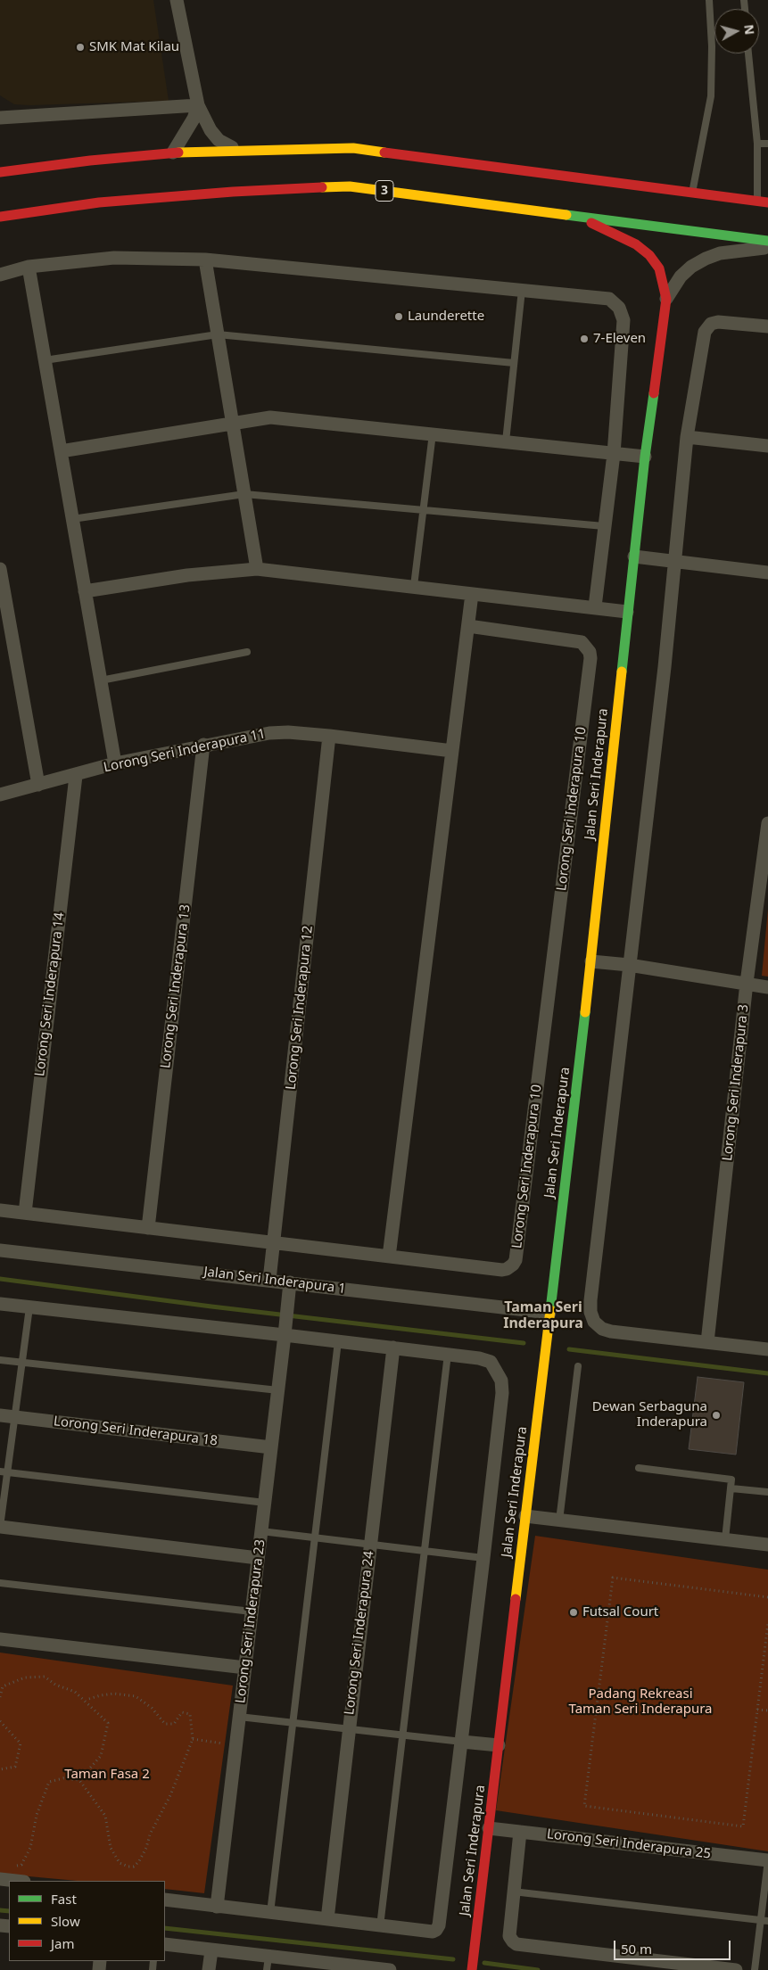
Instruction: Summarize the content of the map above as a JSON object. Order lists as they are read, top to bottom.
{
  "streets": {
    "main road": ["3", "Jalan Seri Inderapura"],
    "street": [
      "Lorong Seri Inderapura 11",
      "Lorong Seri Inderapura 10",
      "Lorong Seri Inderapura 13",
      "Lorong Seri Inderapura 14",
      "Lorong Seri Inderapura 12",
      "Lorong Seri Inderapura 3",
      "Jalan Seri Inderapura 1",
      "Lorong Seri Inderapura 18",
      "Lorong Seri Inderapura 23",
      "Lorong Seri Inderapura 24",
      "Lorong Seri Inderapura 25"
    ]
  },
  "crossings": [
    ["Lorong Seri Inderapura 11", "Lorong Seri Inderapura 13"],
    ["Lorong Seri Inderapura 11", "Lorong Seri Inderapura 14"],
    ["Lorong Seri Inderapura 11", "Lorong Seri Inderapura 12"],
    ["Jalan Seri Inderapura", "Jalan Seri Inderapura 1"],
    ["Jalan Seri Inderapura", "Lorong Seri Inderapura 25"],
    ["Lorong Seri Inderapura 12", "Jalan Seri Inderapura 1"],
    ["Jalan Seri Inderapura 1", "Lorong Seri Inderapura 23"],
    ["Lorong Seri Inderapura 18", "Lorong Seri Inderapura 23"]
  ],
  "districts": ["Taman Seri Inderapura"],
  "parks": ["Padang Rekreasi Taman Seri Inderapura", "Taman Fasa 2"],
  "places": [
    "SMK Mat Kilau",
    "Launderette",
    "7-Eleven",
    "Dewan Serbaguna Inderapura",
    "Futsal Court"
  ],
  "legend": ["Fast", "Slow", "Jam"],
  "scale_bar": "50 m",
  "north": "right"
}
